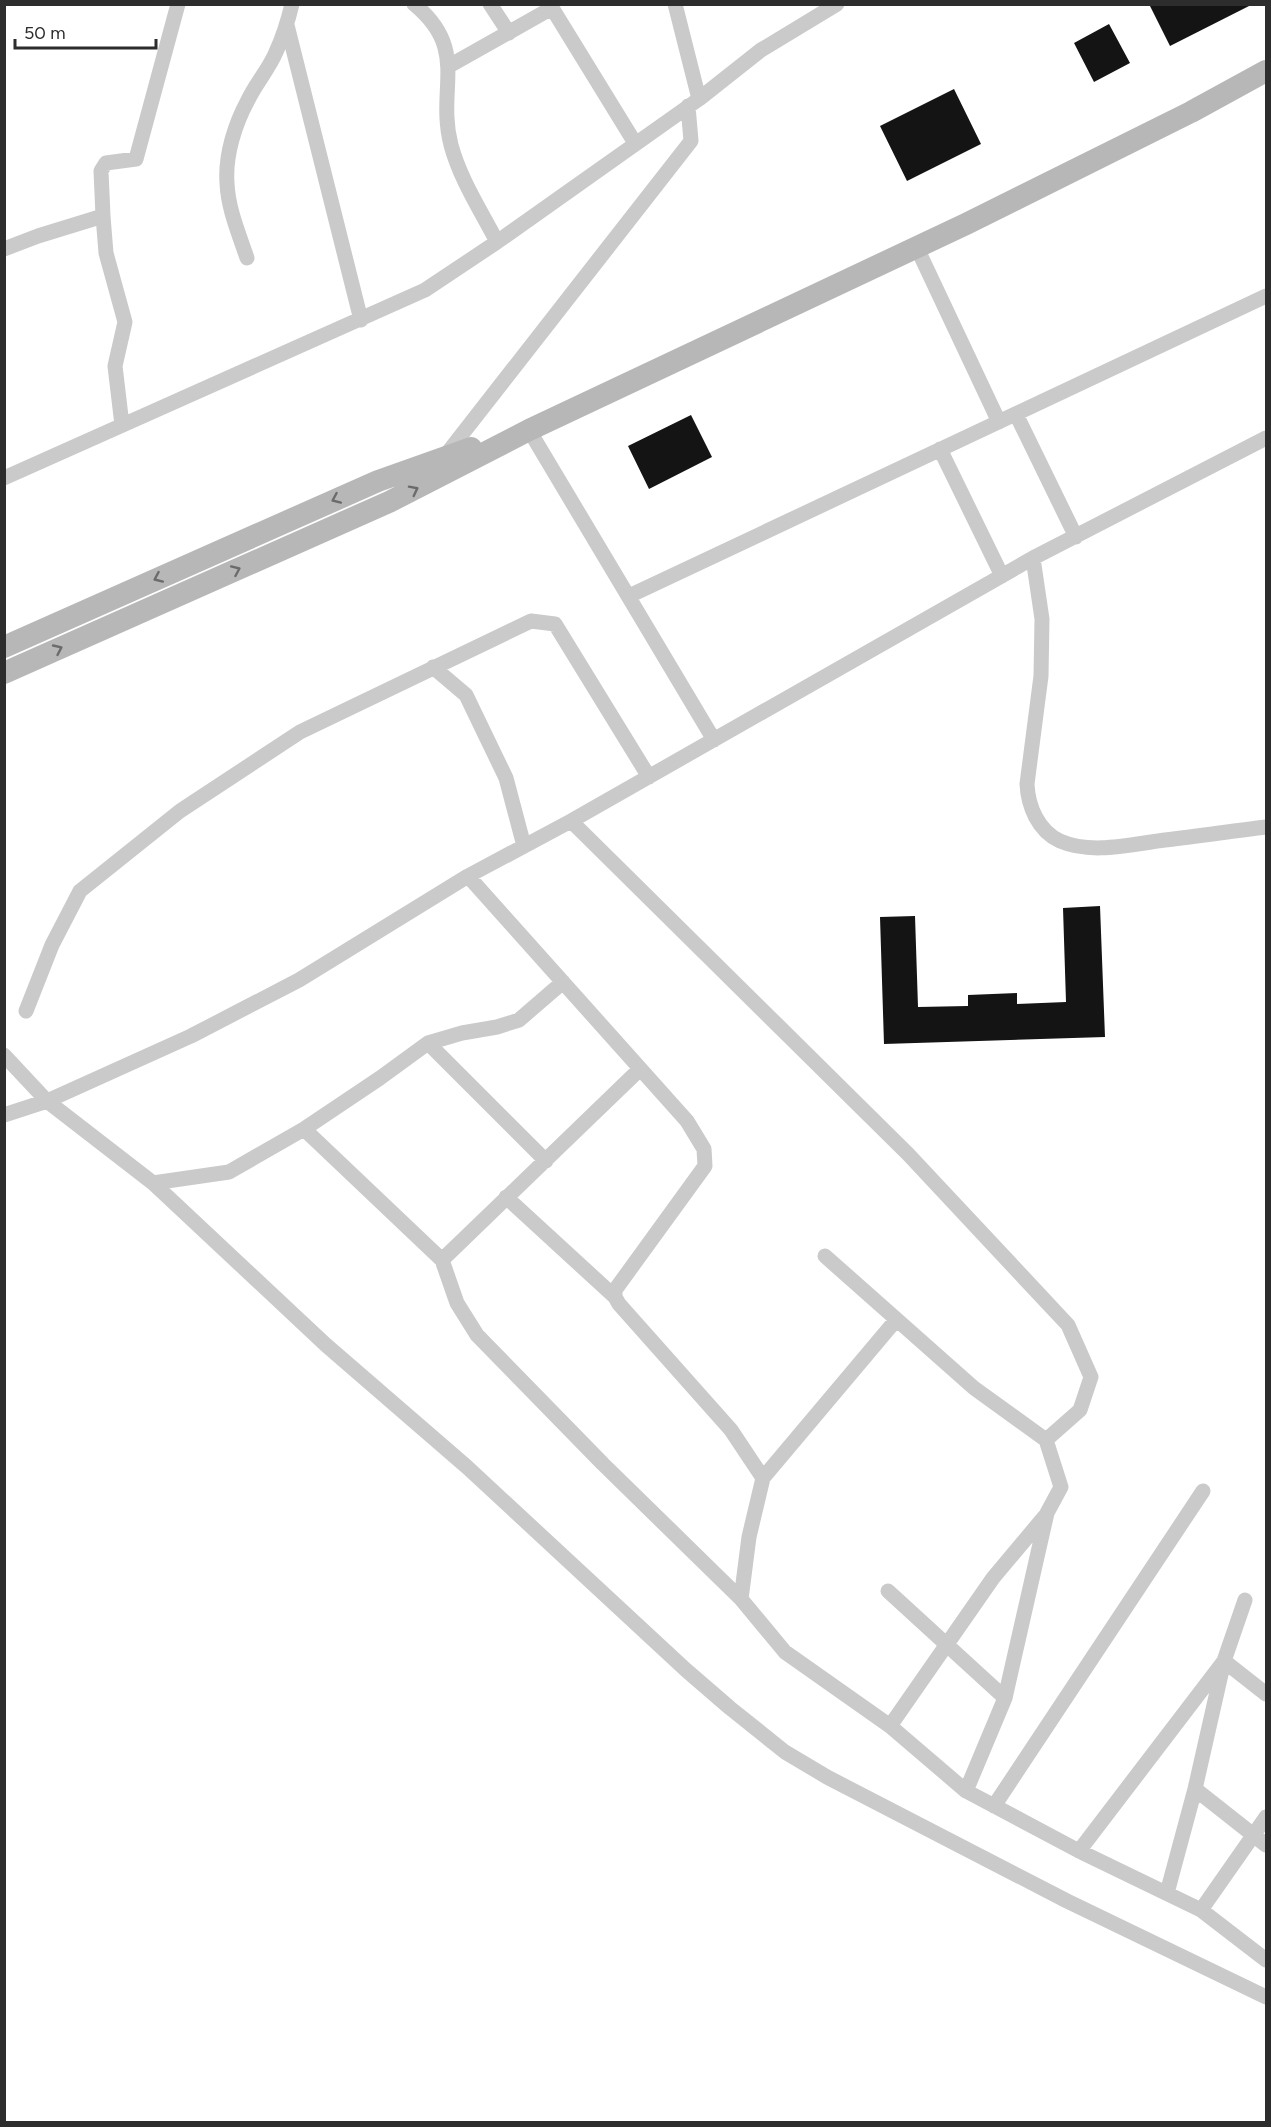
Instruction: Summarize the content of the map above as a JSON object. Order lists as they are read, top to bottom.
{
  "scale_bar": "50 m"
}
